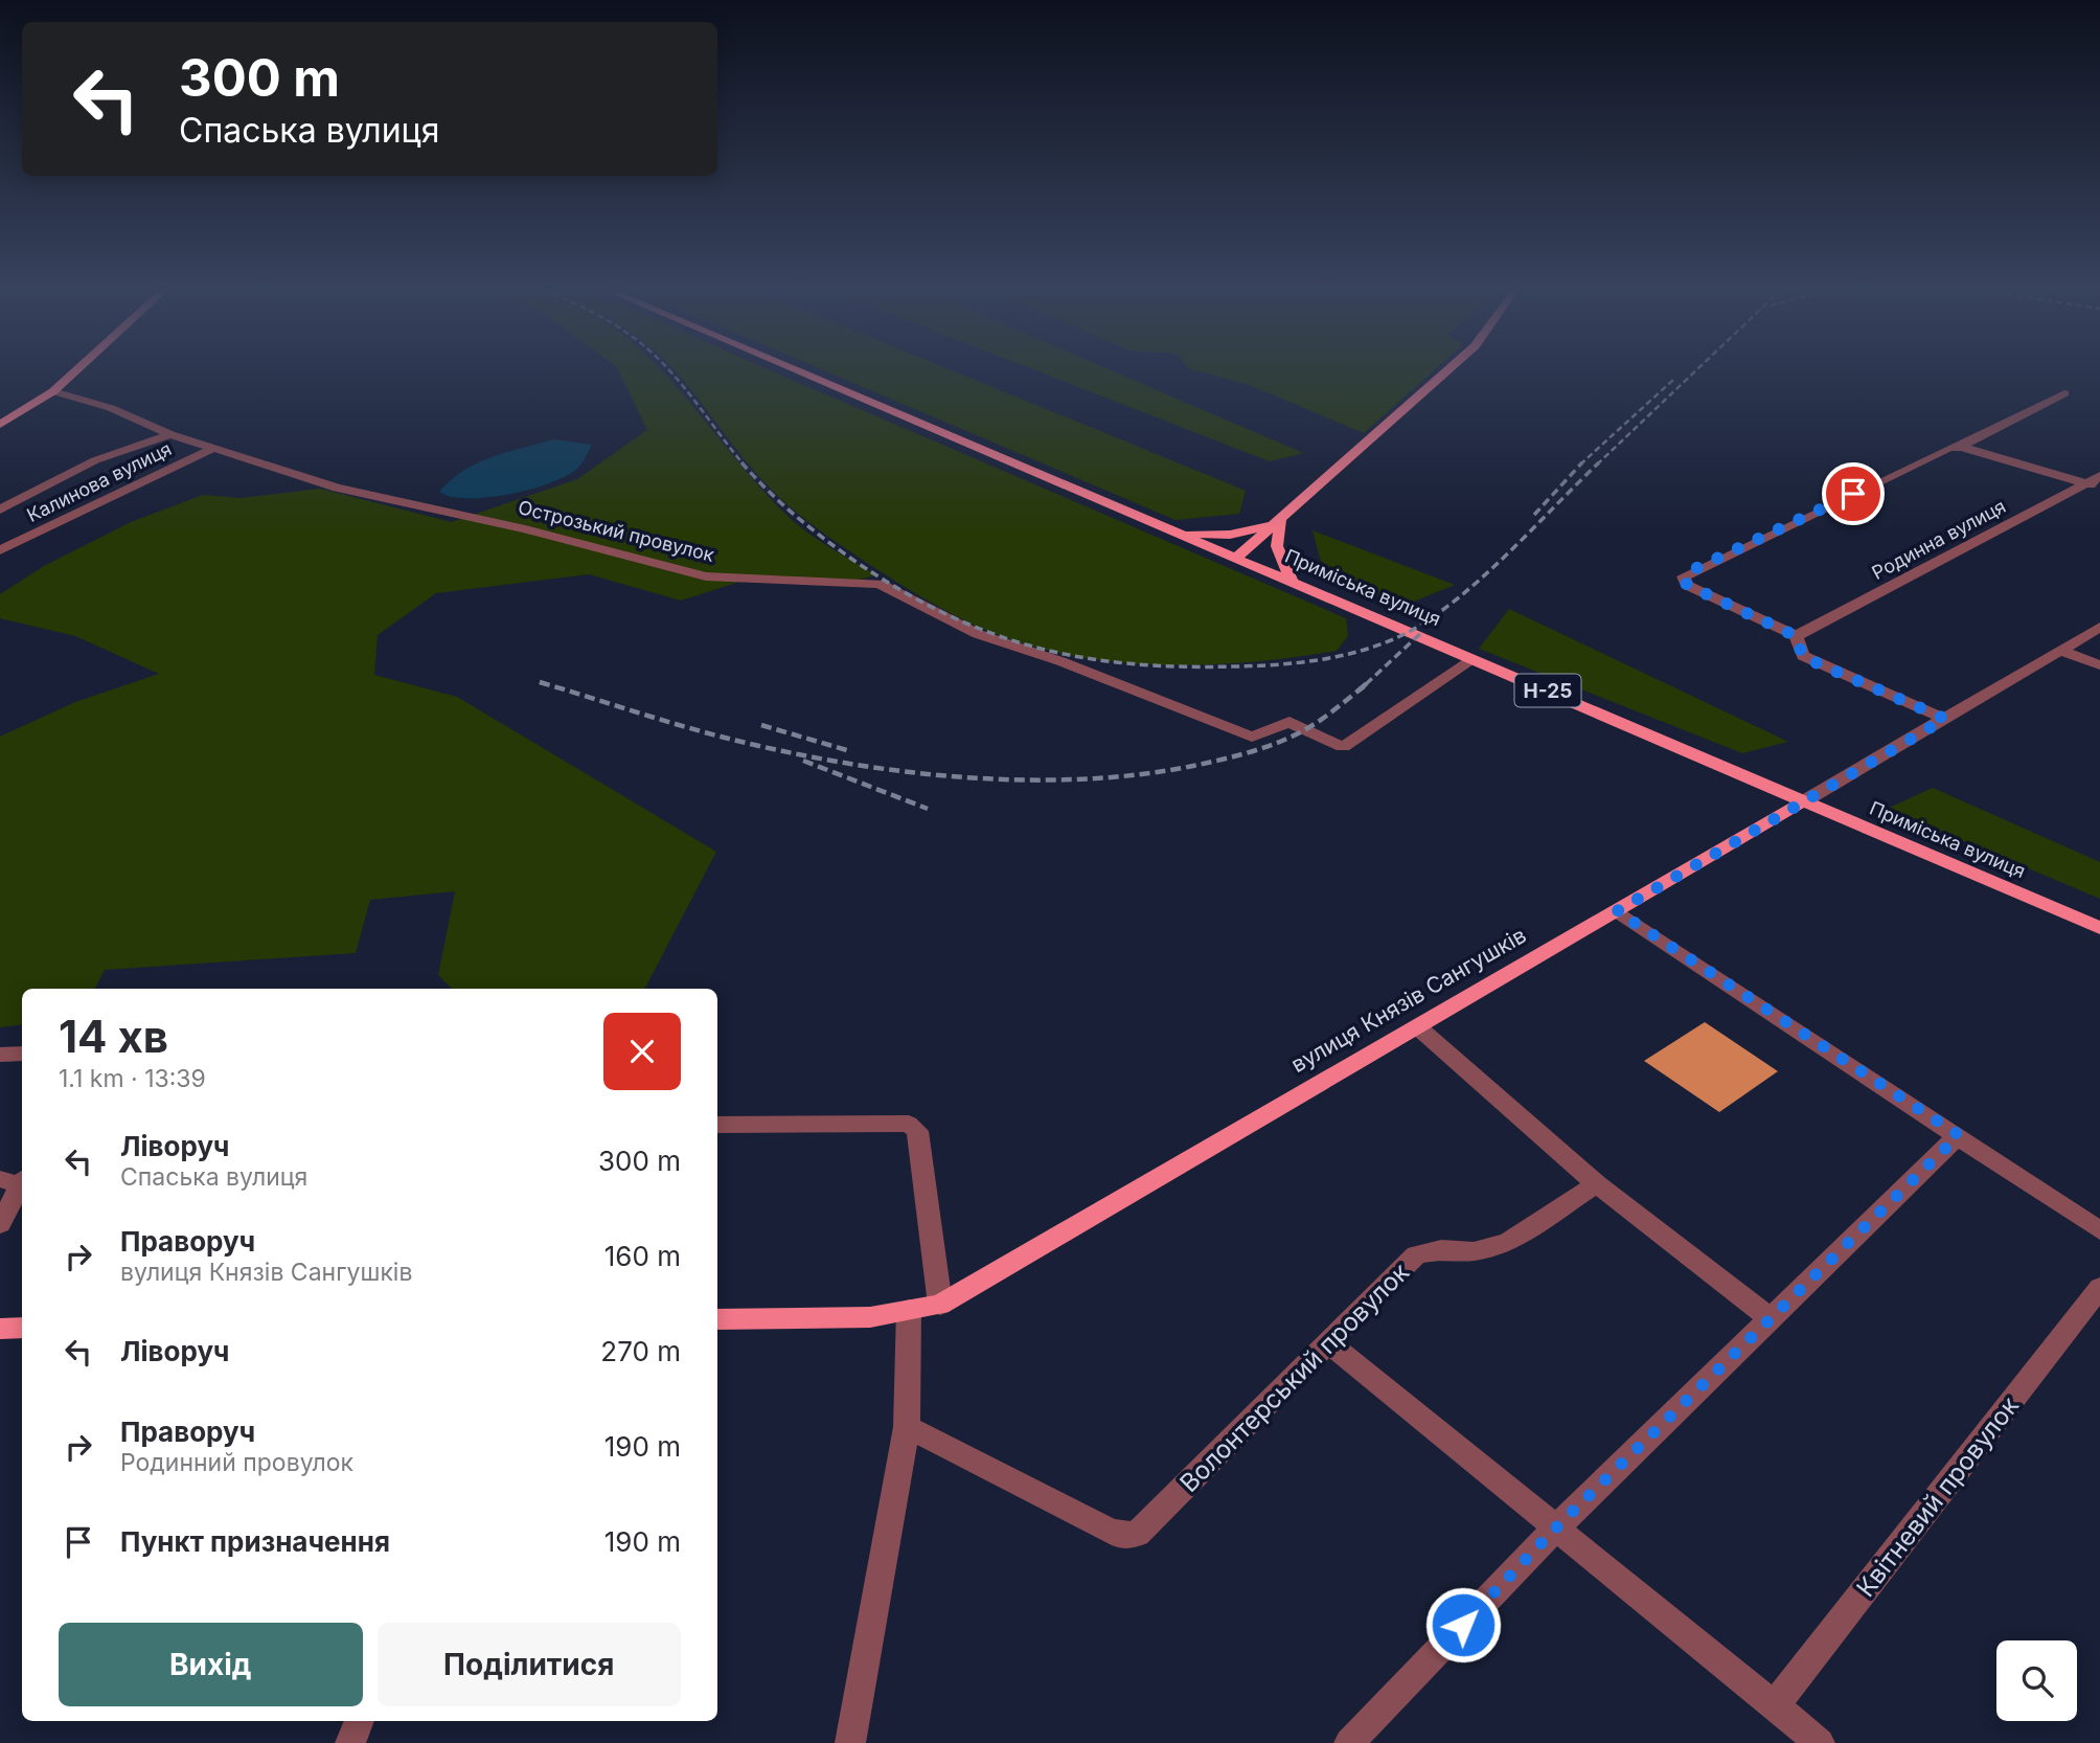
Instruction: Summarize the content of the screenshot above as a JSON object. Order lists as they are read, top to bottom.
{
  "streets": {
    "main road": ["Приміська вулиця", "Н-25", "вулиця Князів Сангушків"],
    "street": [
      "Калинова вулиця",
      "Острозький провулок",
      "Родинна вулиця",
      "Волонтерський провулок",
      "Квітневий провулок"
    ]
  },
  "crossings": [
    ["Калинова вулиця", "Острозький провулок"],
    ["Острозький провулок", "Приміська вулиця"],
    ["Приміська вулиця", "вулиця Князів Сангушків"]
  ],
  "page": {
    "turn": ["300 m", "Спаська вулиця"],
    "heading": ["14 хв", "1.1 km · 13:39"],
    "list": [
      {
        "name": "Ліворуч",
        "note": "Спаська вулиця",
        "value": "300 m"
      },
      {
        "name": "Праворуч",
        "note": "вулиця Князів Сангушків",
        "value": "160 m"
      },
      {
        "name": "Ліворуч",
        "value": "270 m"
      },
      {
        "name": "Праворуч",
        "note": "Родинний провулок",
        "value": "190 m"
      },
      {
        "name": "Пункт призначення",
        "value": "190 m"
      }
    ],
    "buttons": ["Вихід", "Поділитися"]
  }
}
